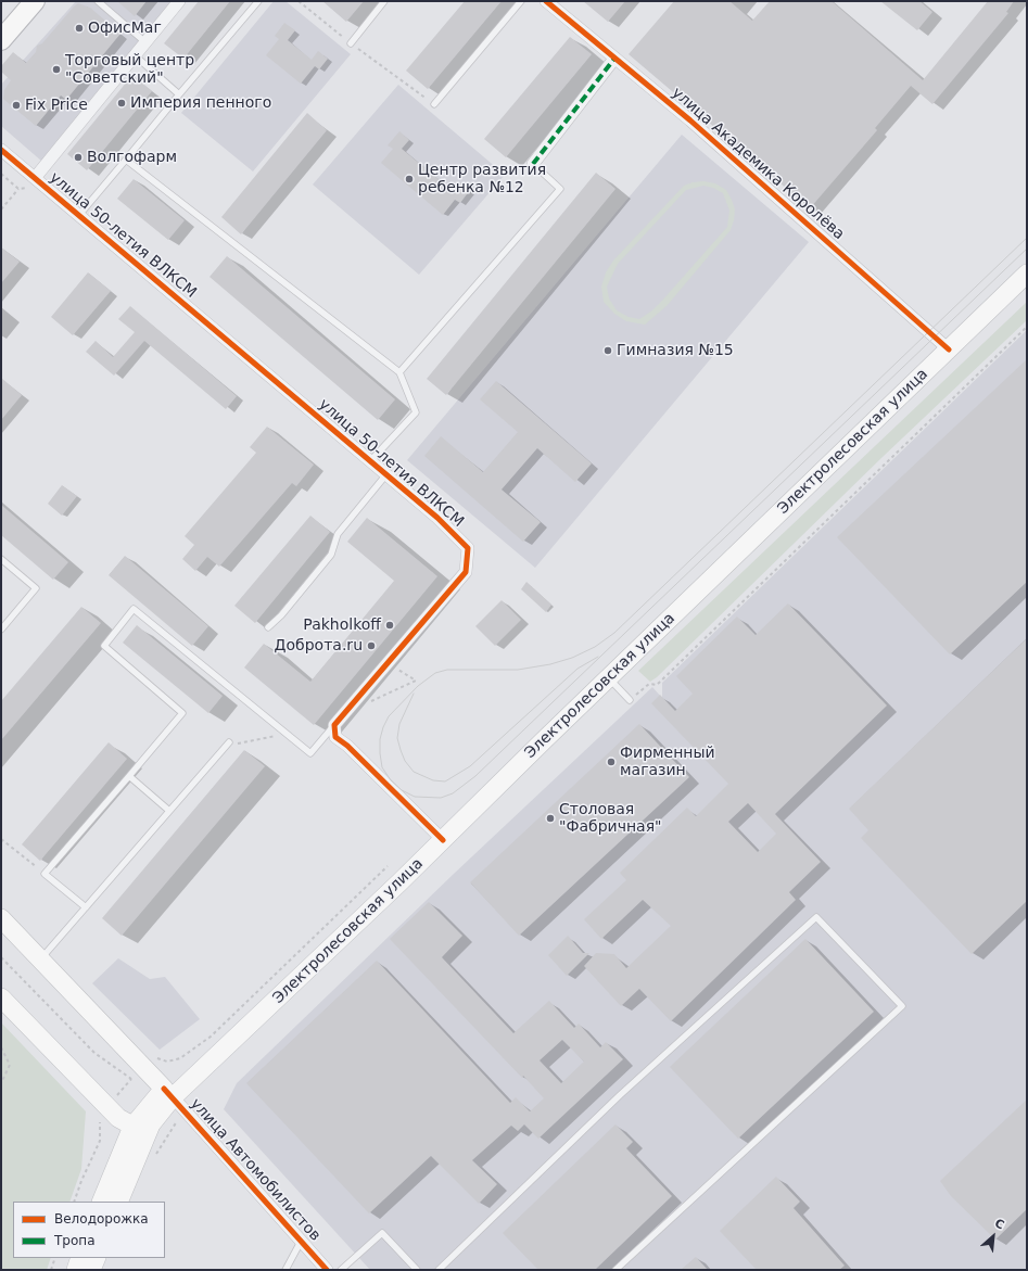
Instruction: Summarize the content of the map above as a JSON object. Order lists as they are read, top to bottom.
{
  "streets": {
    "main road": ["Электролесовская улица", "улица Автомобилистов"],
    "street": ["улица Академика Королёва", "улица 50-летия ВЛКСМ"]
  },
  "crossings": [
    ["улица Академика Королёва", "Электролесовская улица"],
    ["Электролесовская улица", "улица Автомобилистов"]
  ],
  "places": [
    "ОфисМаг",
    "Торговый центр \"Советский\"",
    "Империя пенного",
    "Fix Price",
    "Волгофарм",
    "Центр развития ребенка №12",
    "Гимназия №15",
    "Pakholkoff",
    "Доброта.ru",
    "Фирменный магазин",
    "Столовая \"Фабричная\""
  ],
  "legend": ["Велодорожка", "Тропа"],
  "north": "top right"
}
